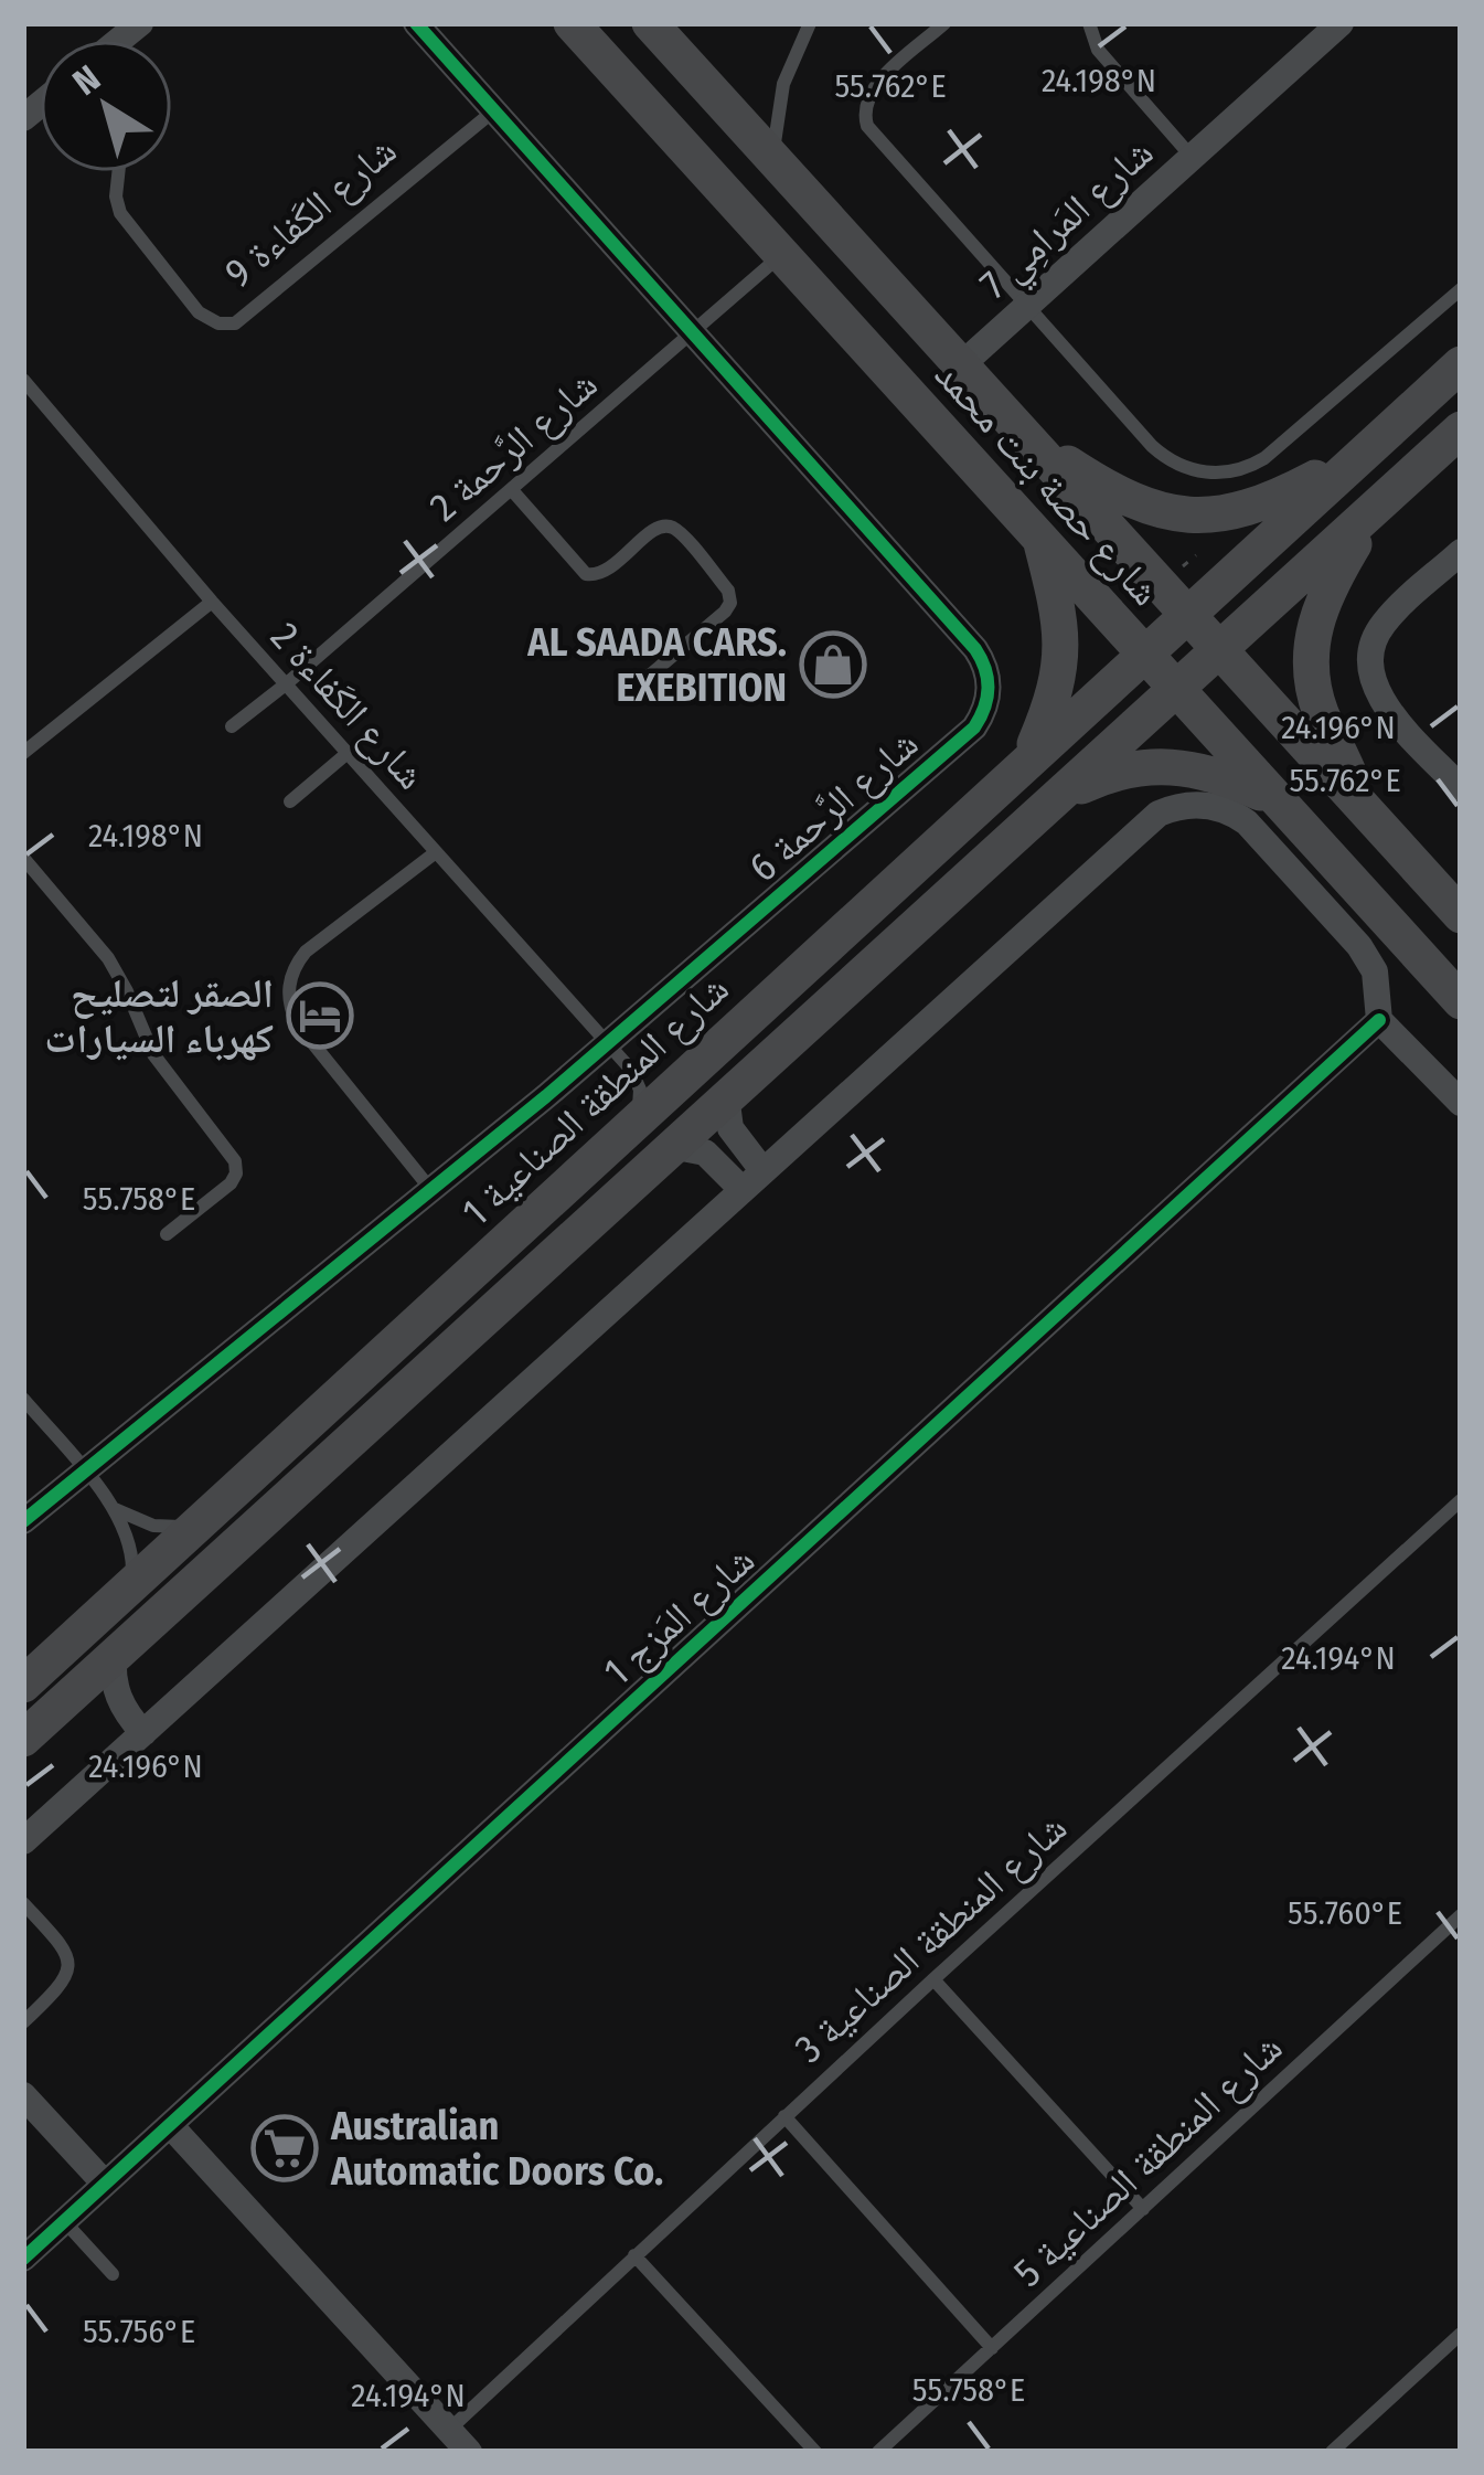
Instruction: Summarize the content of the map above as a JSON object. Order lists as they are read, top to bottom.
{
  "streets": {
    "street": [
      "شارع المَرامِي 7",
      "شارع حصة بنت محمد",
      "شارع الرَّحمة 6",
      "شارع المنطقة الصناعية 1",
      "شارع المَزج 1"
    ],
    "lane": [
      "شارع الكَفاءة 9",
      "شارع الرَّحمة 2",
      "شارع الكَفاءة 2",
      "شارع المنطقة الصناعية 3",
      "شارع المنطقة الصناعية 5"
    ]
  },
  "crossings": [
    ["شارع الكَفاءة 9", "شارع الرَّحمة 6"],
    ["شارع المَرامِي 7", "شارع حصة بنت محمد"],
    ["شارع الرَّحمة 2", "شارع حصة بنت محمد"],
    ["شارع الرَّحمة 2", "شارع الكَفاءة 2"],
    ["شارع الرَّحمة 2", "شارع الرَّحمة 6"],
    ["شارع حصة بنت محمد", "شارع المنطقة الصناعية 1"],
    ["شارع الكَفاءة 2", "شارع الرَّحمة 6"]
  ],
  "places": {
    "shop": ["AL SAADA CARS. EXEBITION"],
    "hotel": ["الصقر لتصليح كهرباء السيارات"],
    "supermarket": ["Australian Automatic Doors Co."]
  },
  "north": "top left",
  "coordinates": [
    "24.198°N",
    "55.762°E",
    "24.196°N",
    "55.758°E",
    "24.194°N",
    "55.760°E",
    "55.756°E"
  ]
}
